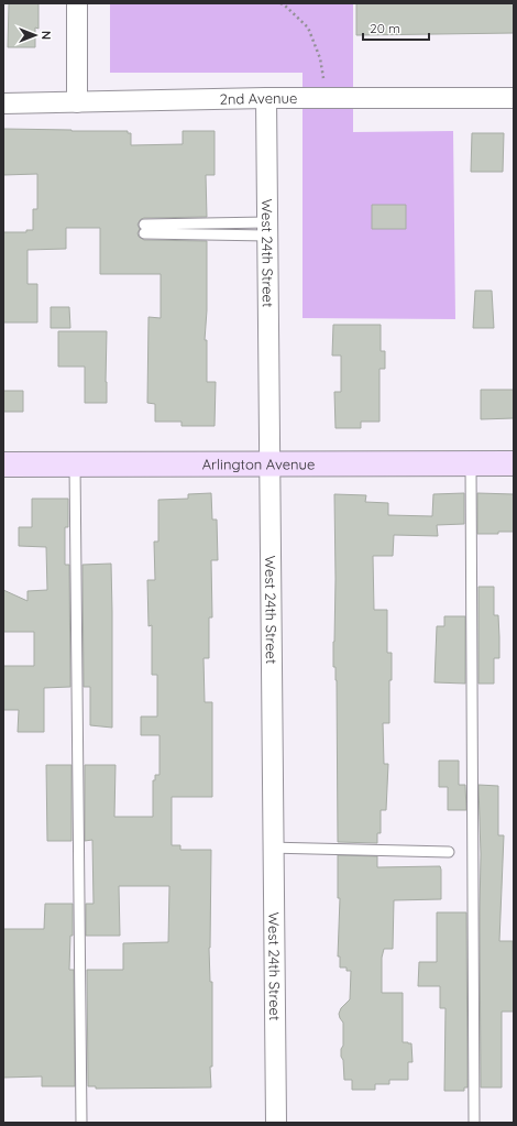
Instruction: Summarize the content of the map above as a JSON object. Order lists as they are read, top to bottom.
{
  "streets": {
    "main road": ["Arlington Avenue"],
    "street": ["2nd Avenue", "West 24th Street"]
  },
  "crossings": [
    ["2nd Avenue", "West 24th Street"],
    ["West 24th Street", "Arlington Avenue"]
  ],
  "scale_bar": "20 m",
  "north": "right"
}
